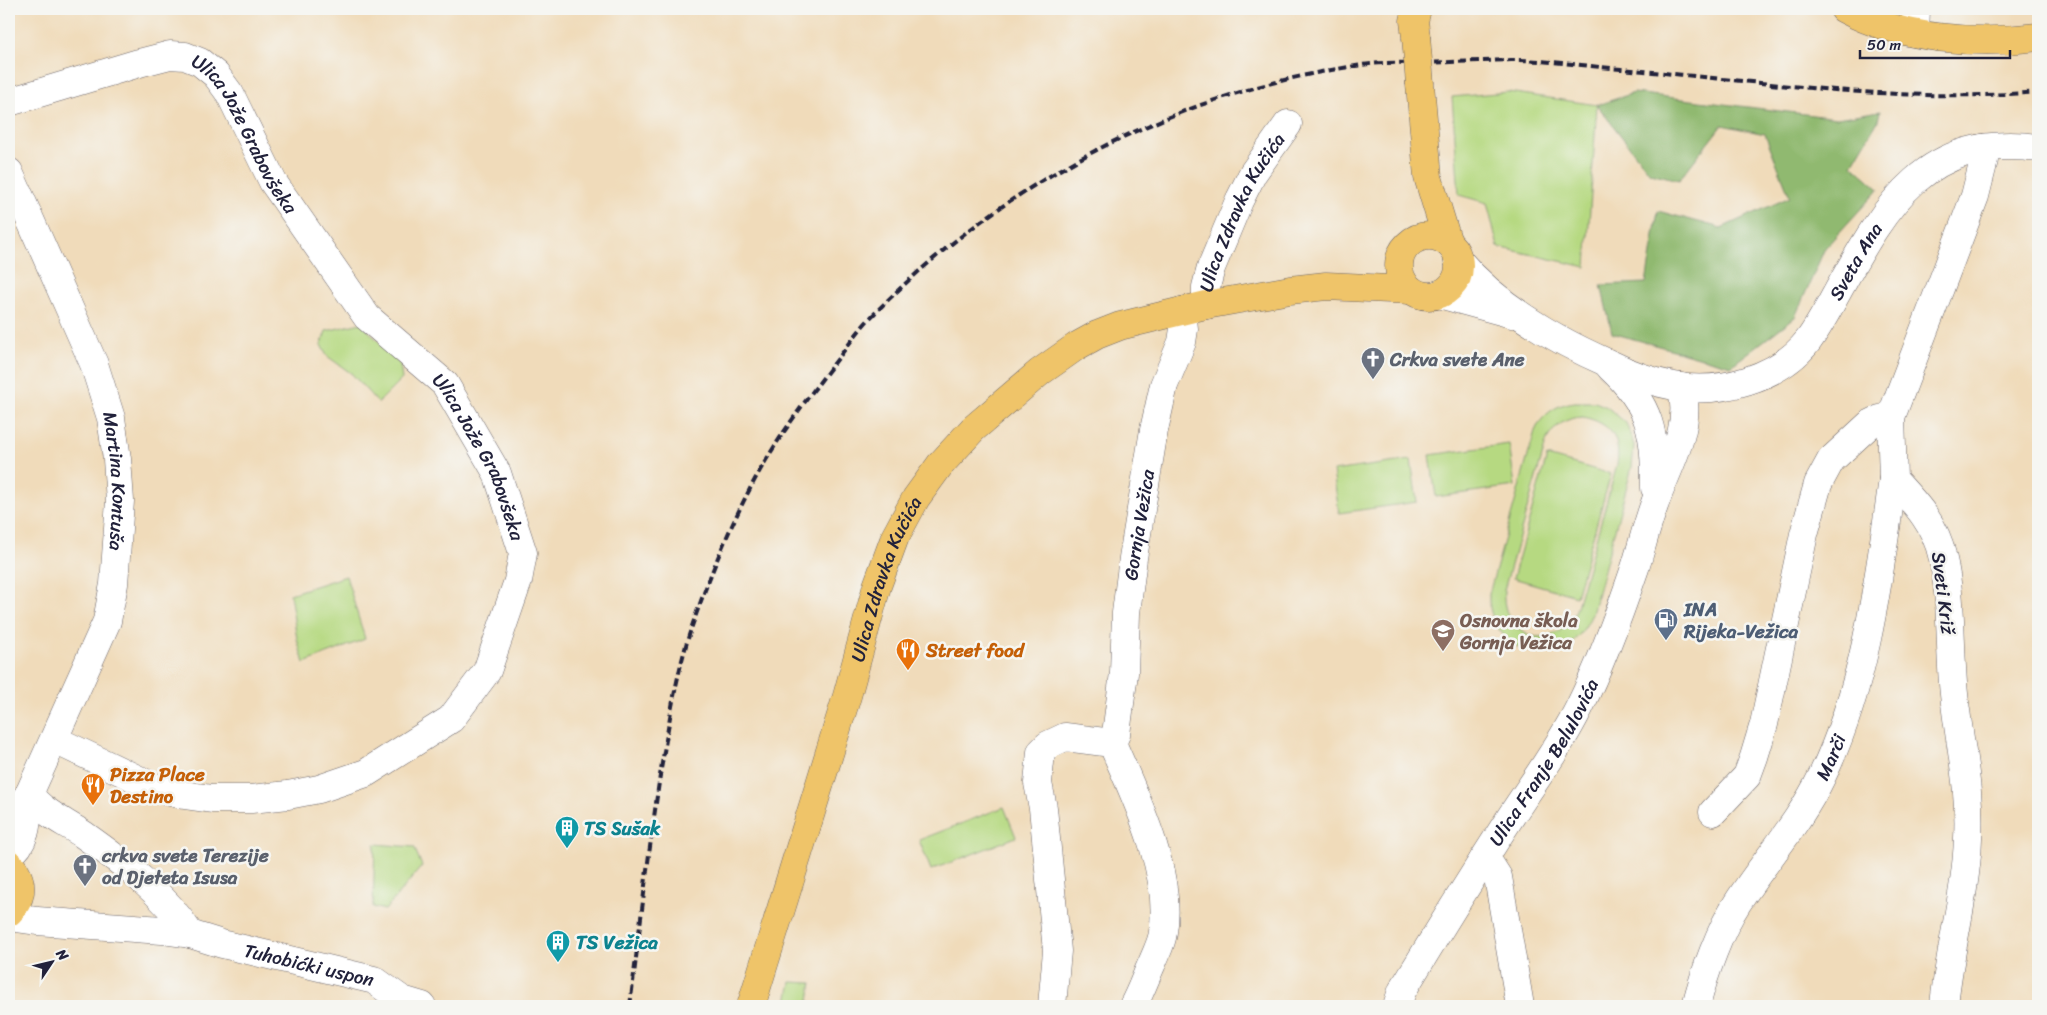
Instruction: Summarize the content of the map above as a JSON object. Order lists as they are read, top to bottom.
{
  "streets": {
    "main road": ["Ulica Zdravka Kučića"],
    "street": [
      "Ulica Jože Grabovšeka",
      "Sveta Ana",
      "Martina Kontuša",
      "Gornja Vežica",
      "Sveti Križ",
      "Marči",
      "Ulica Franje Belulovića",
      "Tuhobićki uspon"
    ]
  },
  "crossings": [
    ["Ulica Jože Grabovšeka", "Martina Kontuša"],
    ["Ulica Zdravka Kučića", "Sveta Ana"],
    ["Ulica Zdravka Kučića", "Gornja Vežica"],
    ["Ulica Zdravka Kučića", "Ulica Franje Belulovića"],
    ["Sveta Ana", "Ulica Franje Belulovića"],
    ["Sveti Križ", "Marči"]
  ],
  "places": {
    "church": ["Crkva svete Ane", "crkva svete Terezije od Djeteta Isusa"],
    "fuel station": ["INA Rijeka-Vežica"],
    "school or university": ["Osnovna škola Gornja Vežica"],
    "restaurant": ["Street food", "Pizza Place Destino"],
    "building": ["TS Sušak", "TS Vežica"]
  },
  "scale_bar": "50 m",
  "north": "top right"
}
